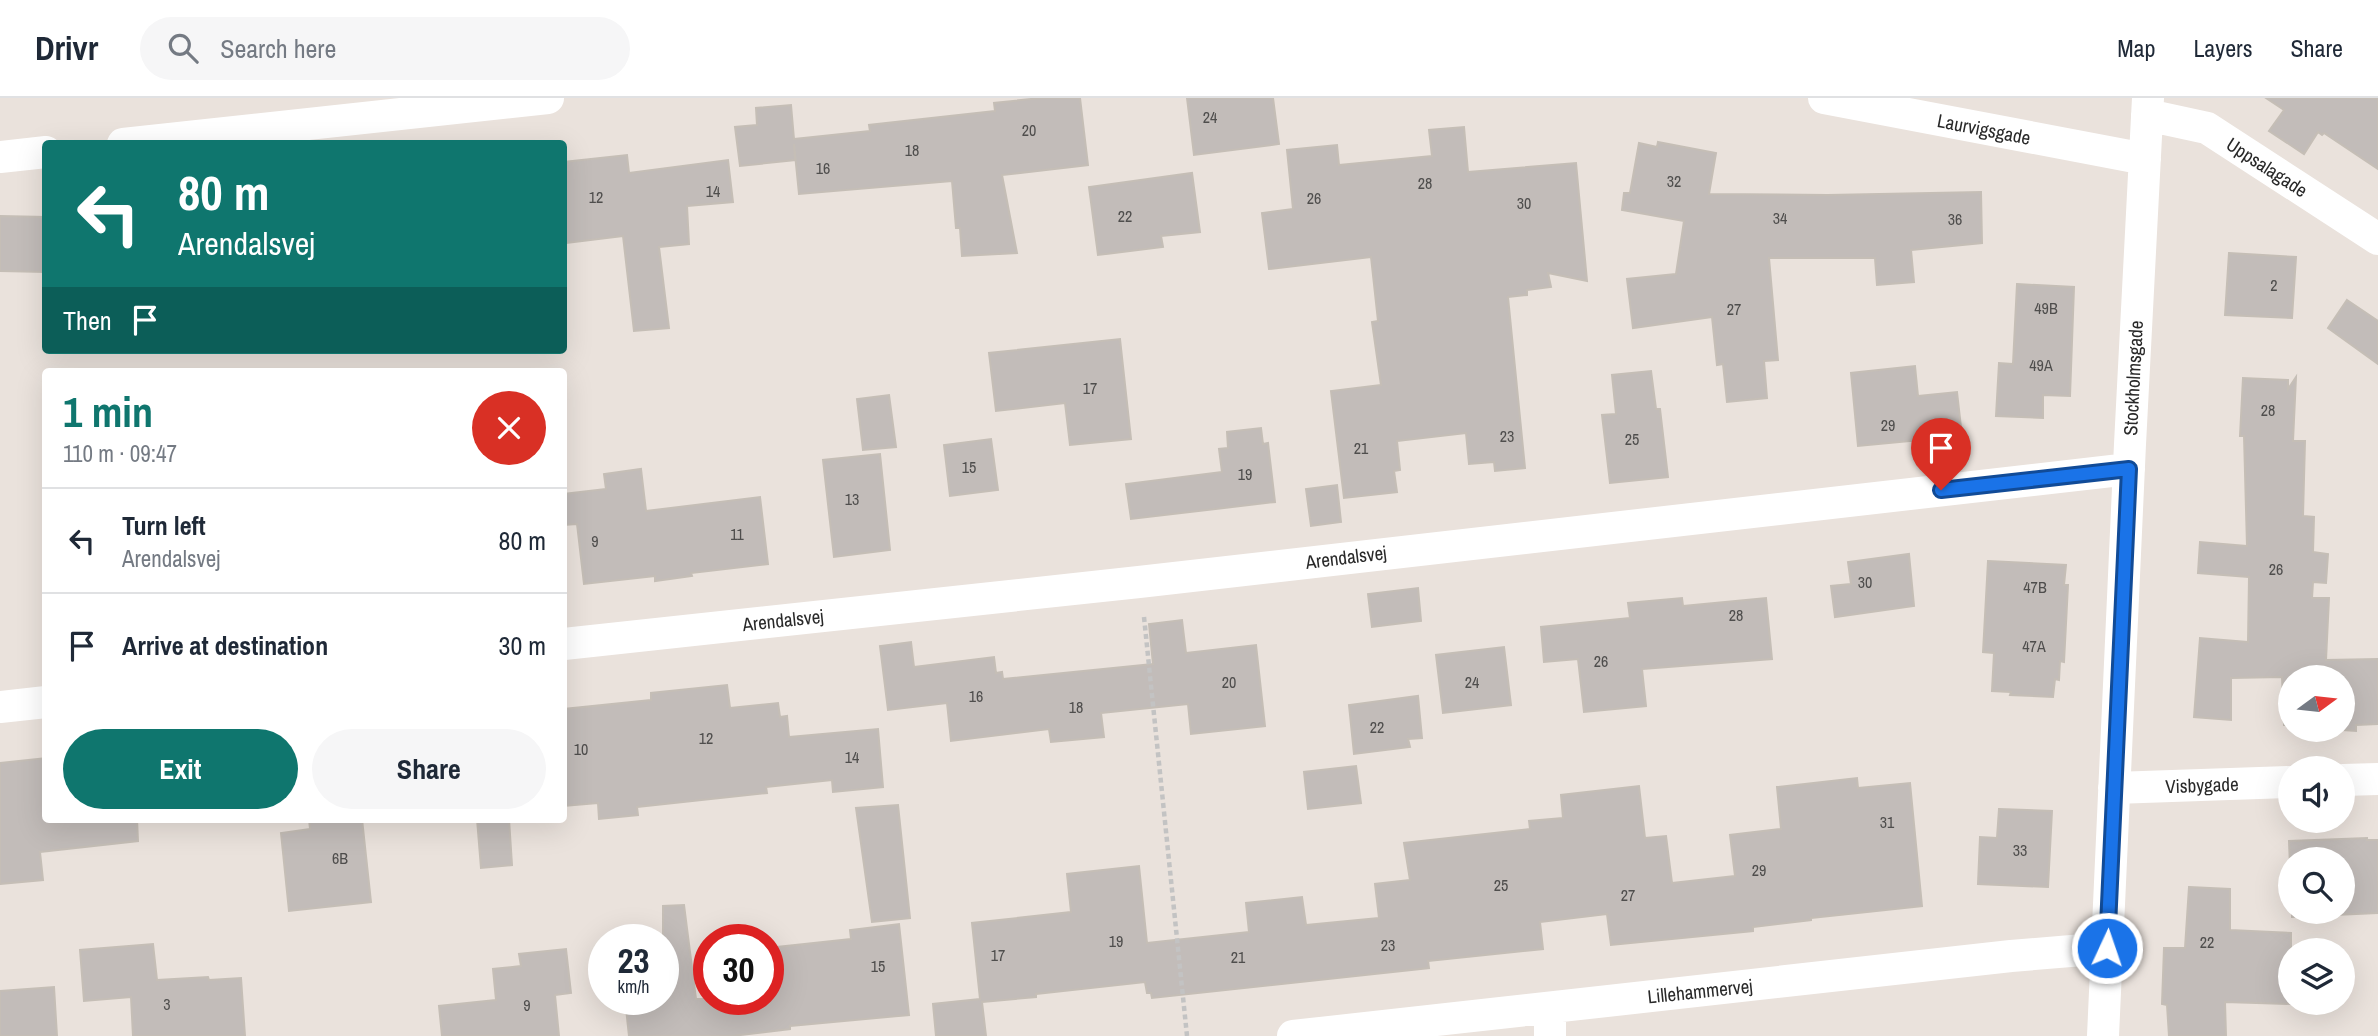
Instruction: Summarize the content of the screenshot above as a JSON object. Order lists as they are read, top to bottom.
{
  "streets": {
    "street": [
      "Laurvigsgade",
      "Uppsalagade",
      "Stockholmsgade",
      "Arendalsvej",
      "Visbygade",
      "Lillehammervej"
    ]
  },
  "crossings": [
    ["Laurvigsgade", "Stockholmsgade"],
    ["Uppsalagade", "Stockholmsgade"],
    ["Stockholmsgade", "Arendalsvej"],
    ["Stockholmsgade", "Visbygade"],
    ["Stockholmsgade", "Lillehammervej"]
  ],
  "house_numbers": [
    "24",
    "20",
    "18",
    "16",
    "32",
    "28",
    "14",
    "12",
    "26",
    "30",
    "22",
    "34",
    "36",
    "2",
    "49B",
    "27",
    "49A",
    "17",
    "28",
    "29",
    "23",
    "25",
    "21",
    "15",
    "19",
    "13",
    "11",
    "9",
    "26",
    "30",
    "47B",
    "28",
    "47A",
    "26",
    "20",
    "24",
    "16",
    "18",
    "22",
    "12",
    "10",
    "14",
    "31",
    "33",
    "6B",
    "29",
    "25",
    "27",
    "19",
    "22",
    "23",
    "17",
    "21",
    "15",
    "3",
    "9"
  ],
  "north": "right",
  "page": {
    "header": "Drivr",
    "search": "Search here",
    "nav": ["Map", "Layers", "Share"],
    "turn": ["80 m", "Arendalsvej"],
    "then": "Then",
    "heading": ["1 min", "110 m · 09:47"],
    "list": [
      {
        "name": "Turn left",
        "note": "Arendalsvej",
        "value": "80 m"
      },
      {
        "name": "Arrive at destination",
        "value": "30 m"
      }
    ],
    "buttons": ["Exit", "Share"],
    "speed": "23 km/h",
    "limit": "30"
  }
}
